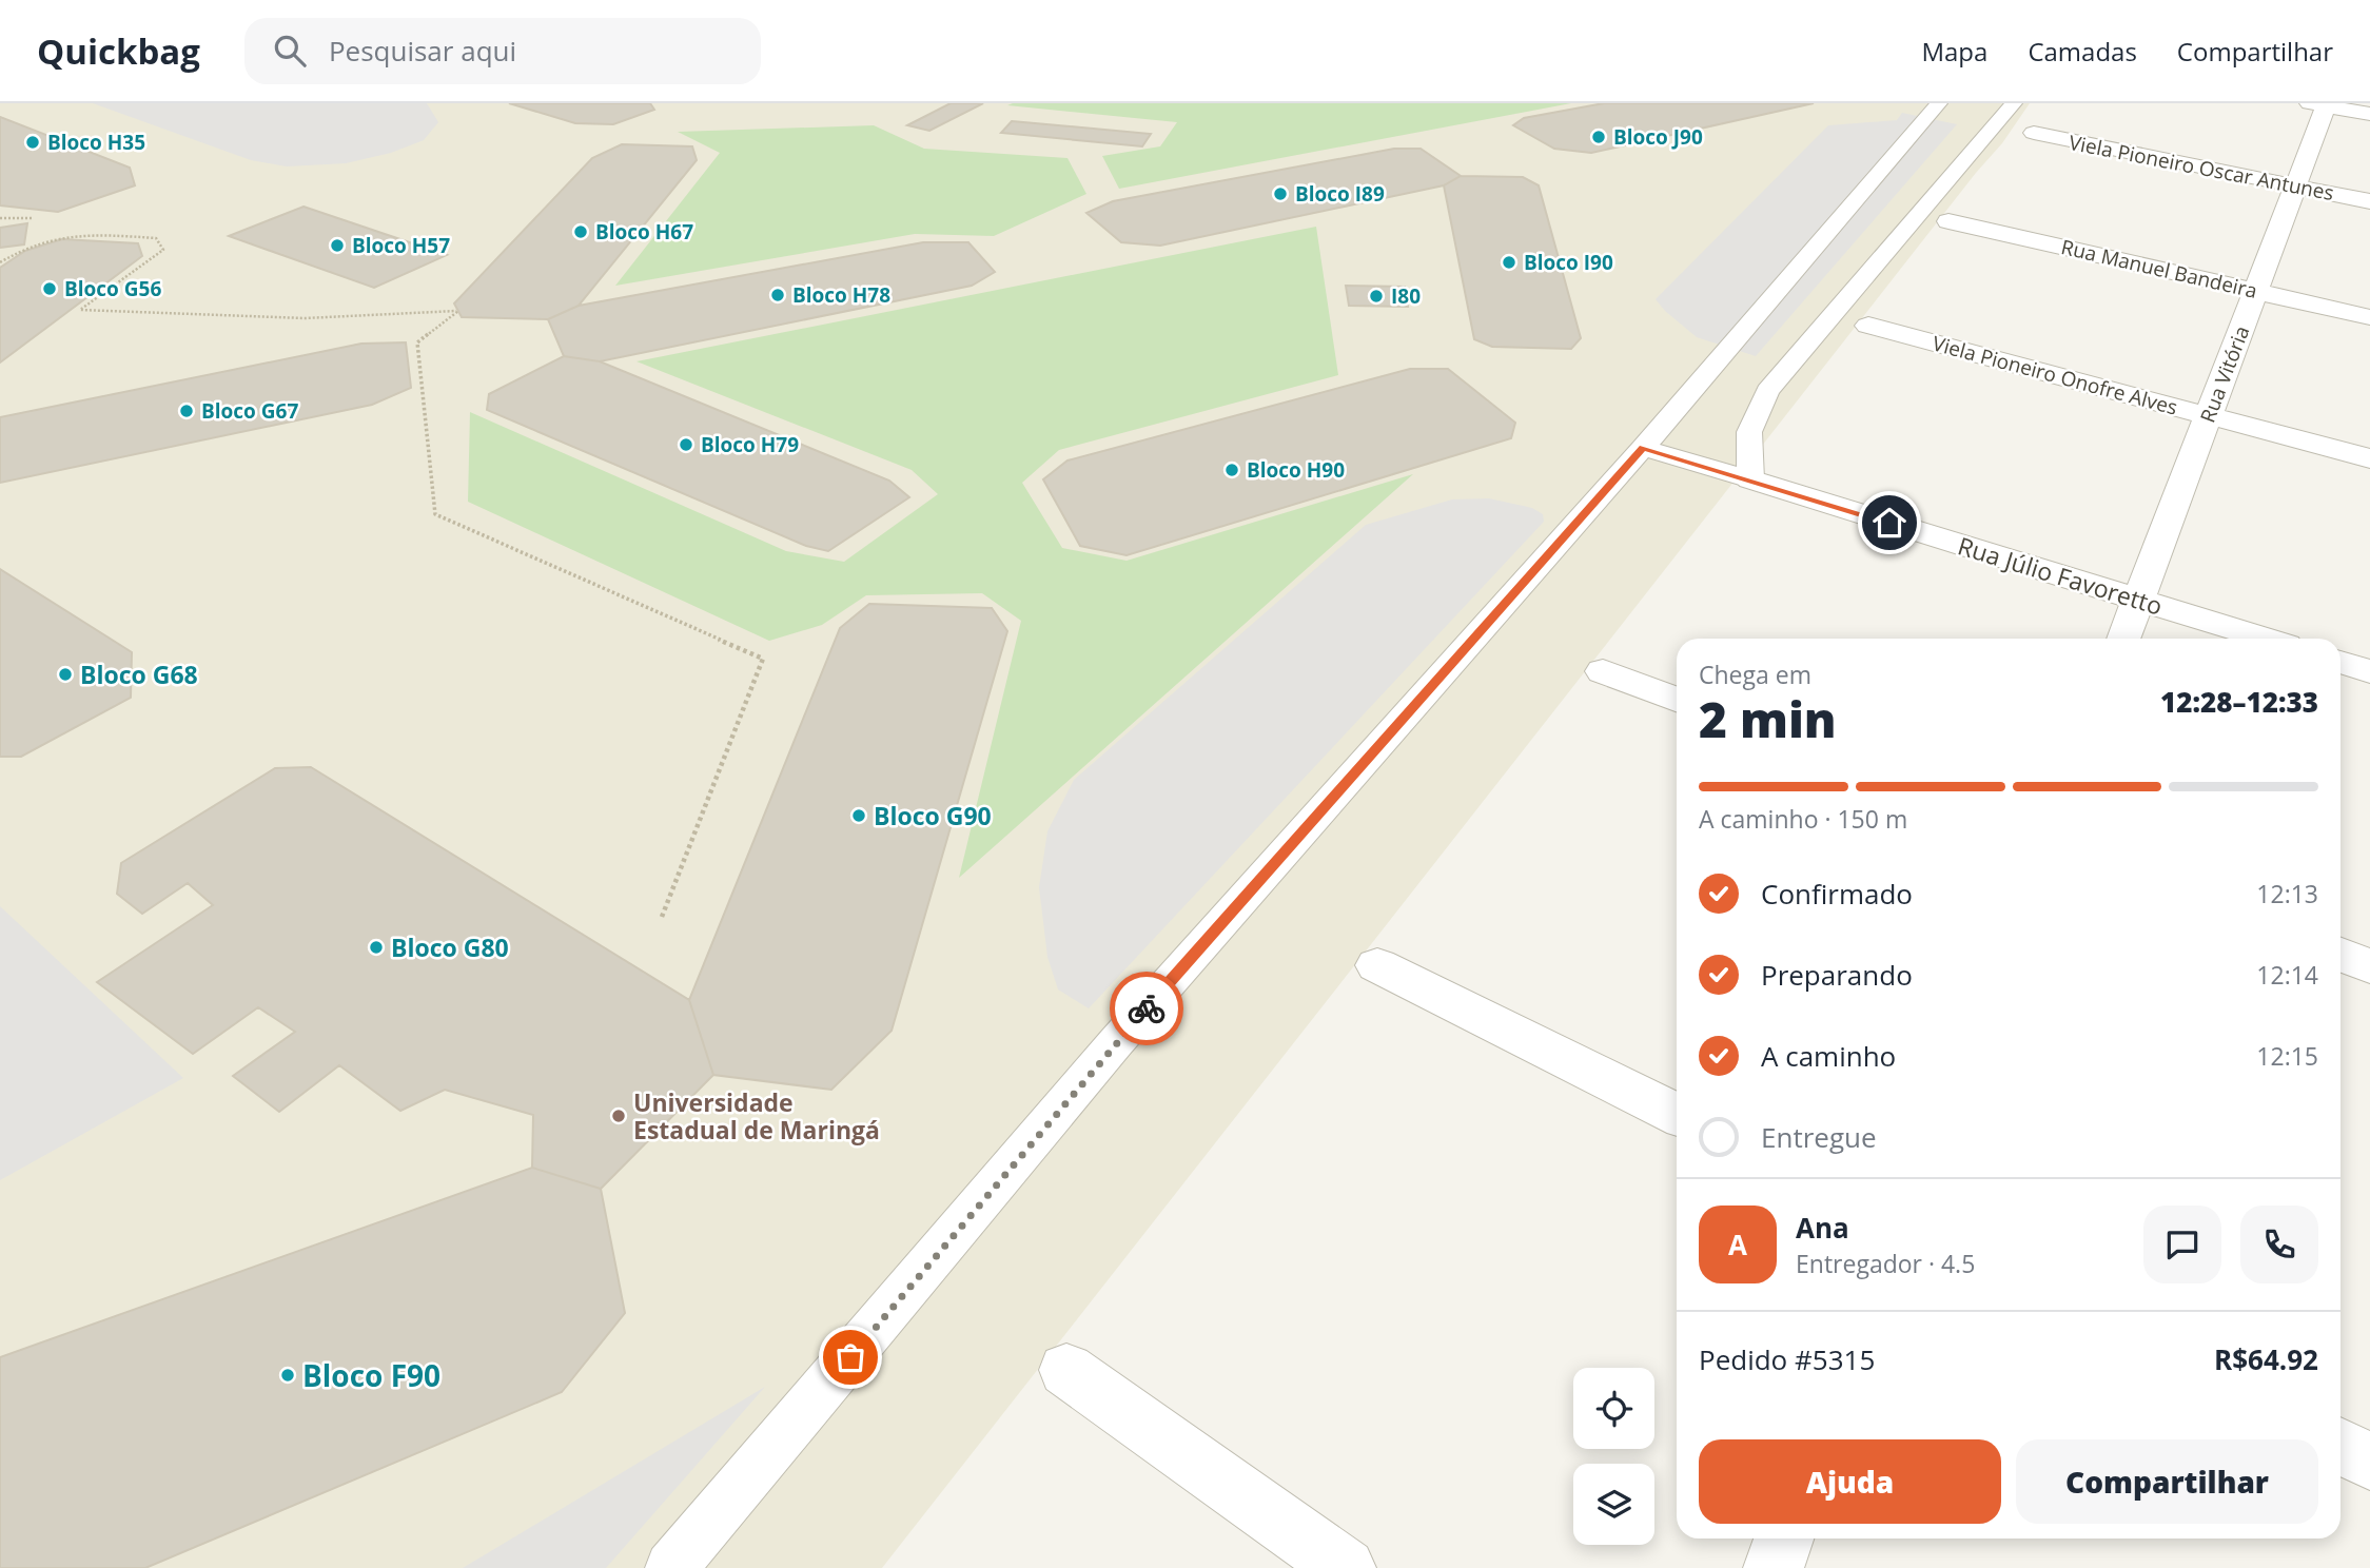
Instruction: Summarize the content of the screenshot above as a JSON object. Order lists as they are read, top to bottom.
{
  "streets": {
    "street": [
      "Viela Pioneiro Oscar Antunes",
      "Rua Manuel Bandeira",
      "Rua Vitória",
      "Viela Pioneiro Onofre Alves",
      "Rua Júlio Favoretto"
    ]
  },
  "crossings": [
    ["Viela Pioneiro Oscar Antunes", "Rua Vitória"],
    ["Rua Manuel Bandeira", "Rua Vitória"],
    ["Rua Vitória", "Viela Pioneiro Onofre Alves"],
    ["Rua Vitória", "Rua Júlio Favoretto"]
  ],
  "places": [
    "Bloco J90",
    "Bloco H35",
    "Bloco I89",
    "Bloco H67",
    "Bloco H57",
    "Bloco I90",
    "Bloco G56",
    "Bloco H78",
    "I80",
    "Bloco G67",
    "Bloco H79",
    "Bloco H90",
    "Bloco G68",
    "Bloco G90",
    "Bloco G80",
    "Universidade Estadual de Maringá",
    "Bloco F90"
  ],
  "page": {
    "header": "Quickbag",
    "search": "Pesquisar aqui",
    "nav": ["Mapa", "Camadas", "Compartilhar"],
    "heading": ["2 min", "Chega em", "12:28–12:33"],
    "panel": [
      "Ana",
      "Entregador · 4.5",
      "Pedido #5315",
      "R$64.92"
    ],
    "bar": "A caminho · 150 m",
    "list": [
      ["Confirmado", "12:13"],
      ["Preparando", "12:14"],
      ["A caminho", "12:15"],
      "Entregue"
    ],
    "round": "A",
    "buttons": ["Ajuda", "Compartilhar"]
  }
}
